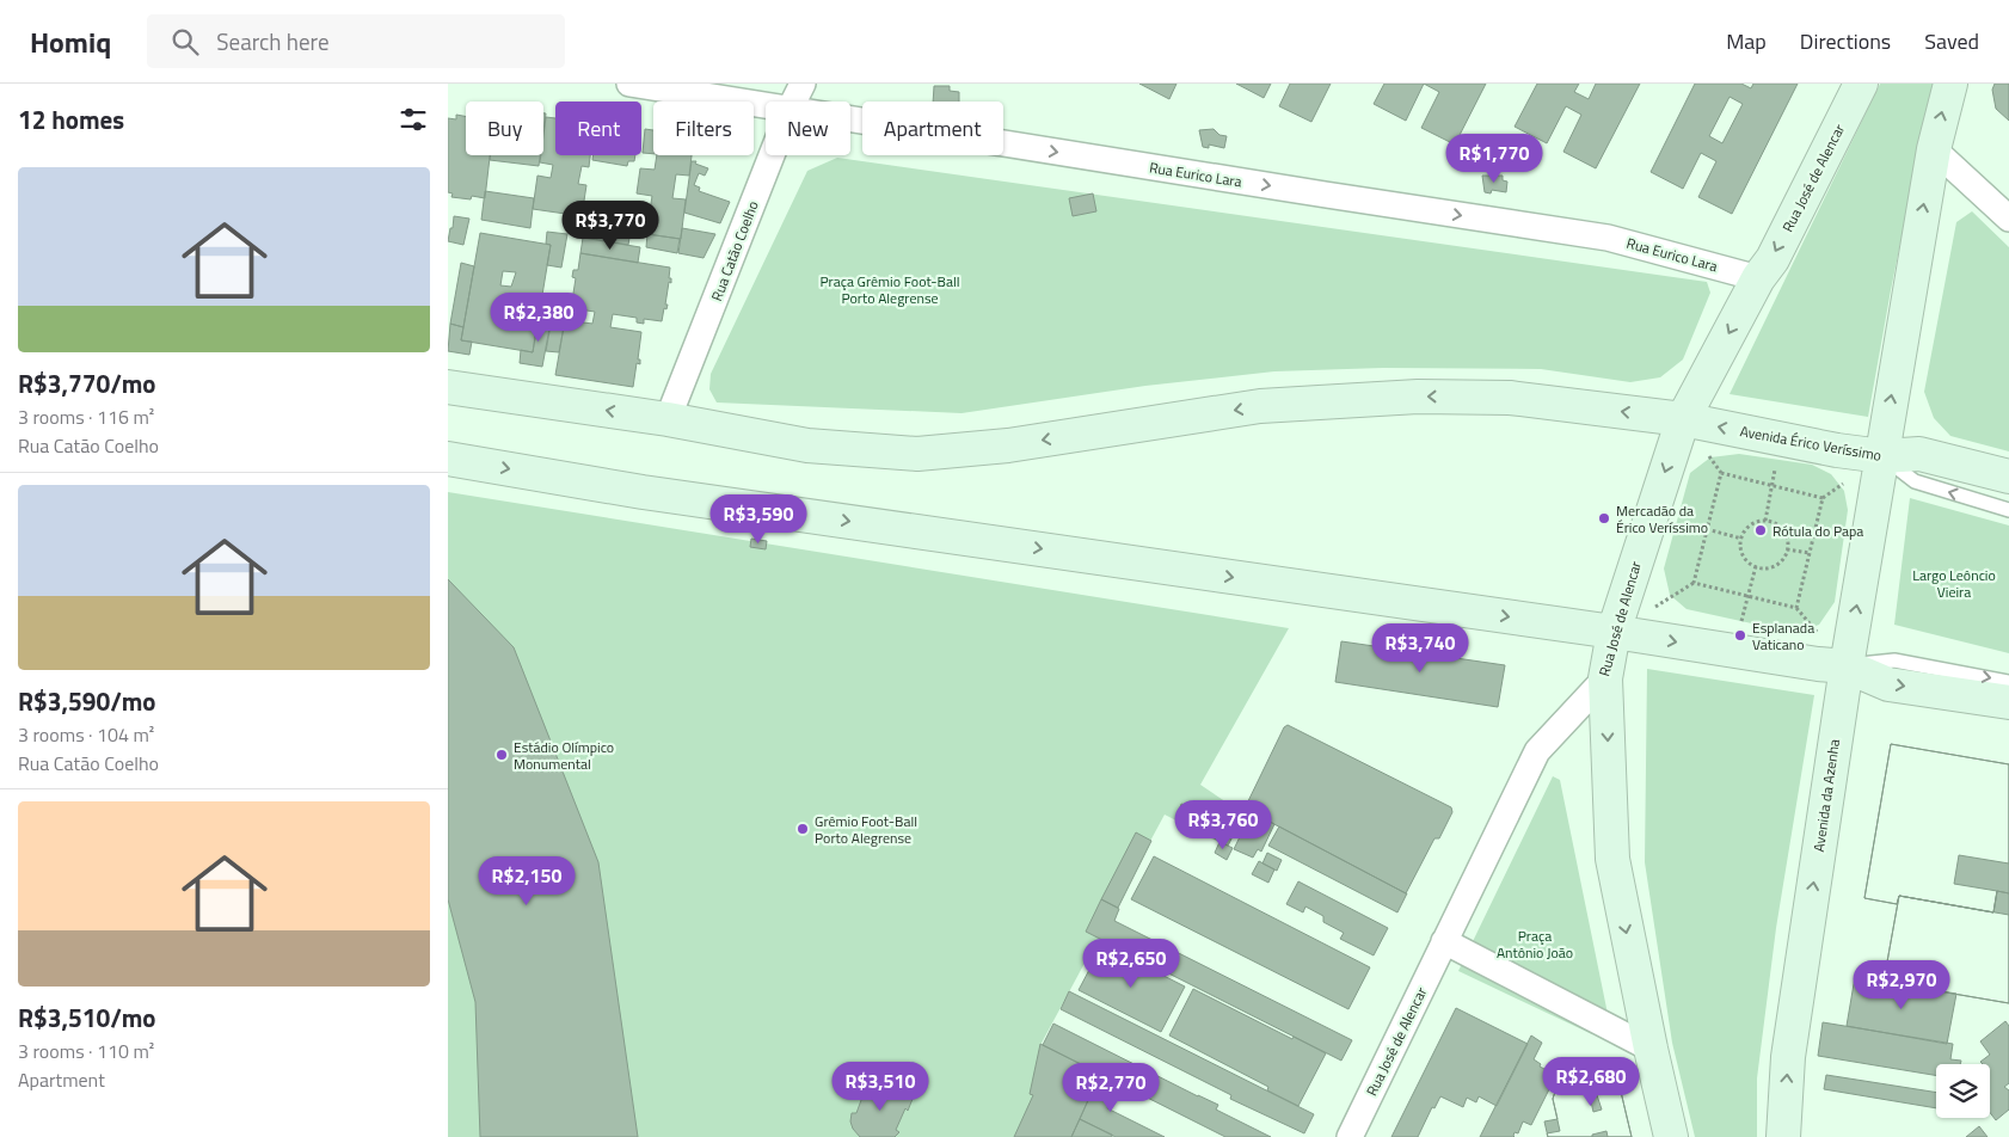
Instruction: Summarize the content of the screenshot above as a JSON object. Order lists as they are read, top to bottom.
{
  "streets": {
    "main road": ["Rua José de Alencar", "Avenida Érico Veríssimo", "Avenida da Azenha"],
    "street": ["Rua Eurico Lara", "Rua Catão Coelho"]
  },
  "crossings": [
    ["Rua Eurico Lara", "Rua José de Alencar"],
    ["Rua José de Alencar", "Avenida Érico Veríssimo"],
    ["Rua Catão Coelho", "Avenida Érico Veríssimo"],
    ["Avenida Érico Veríssimo", "Avenida da Azenha"]
  ],
  "one_way": ["Rua Eurico Lara"],
  "parks": ["Praça Grêmio Foot-Ball Porto Alegrense", "Largo Leôncio Vieira", "Praça Antônio João"],
  "places": [
    "Mercadão da Érico Veríssimo",
    "Rótula do Papa",
    "Esplanada Vaticano",
    "Estádio Olímpico Monumental",
    "Grêmio Foot-Ball Porto Alegrense"
  ],
  "page": {
    "header": "Homiq",
    "search": "Search here",
    "nav": ["Map", "Directions", "Saved"],
    "heading": "12 homes",
    "chip": [
      "Buy",
      "Rent",
      "Filters",
      "New",
      "Apartment"
    ],
    "price": [
      "R$1,770",
      "R$3,770",
      "R$2,380",
      "R$3,590",
      "R$3,740",
      "R$3,760",
      "R$2,150",
      "R$2,650",
      "R$2,970",
      "R$2,680",
      "R$3,510",
      "R$2,770"
    ],
    "list": [
      {
        "name": "R$3,770/mo",
        "note": "3 rooms · 116 m² · Rua Catão Coelho"
      },
      {
        "name": "R$3,590/mo",
        "note": "3 rooms · 104 m² · Rua Catão Coelho"
      },
      {
        "name": "R$3,510/mo",
        "note": "3 rooms · 110 m² · Apartment"
      }
    ]
  }
}
